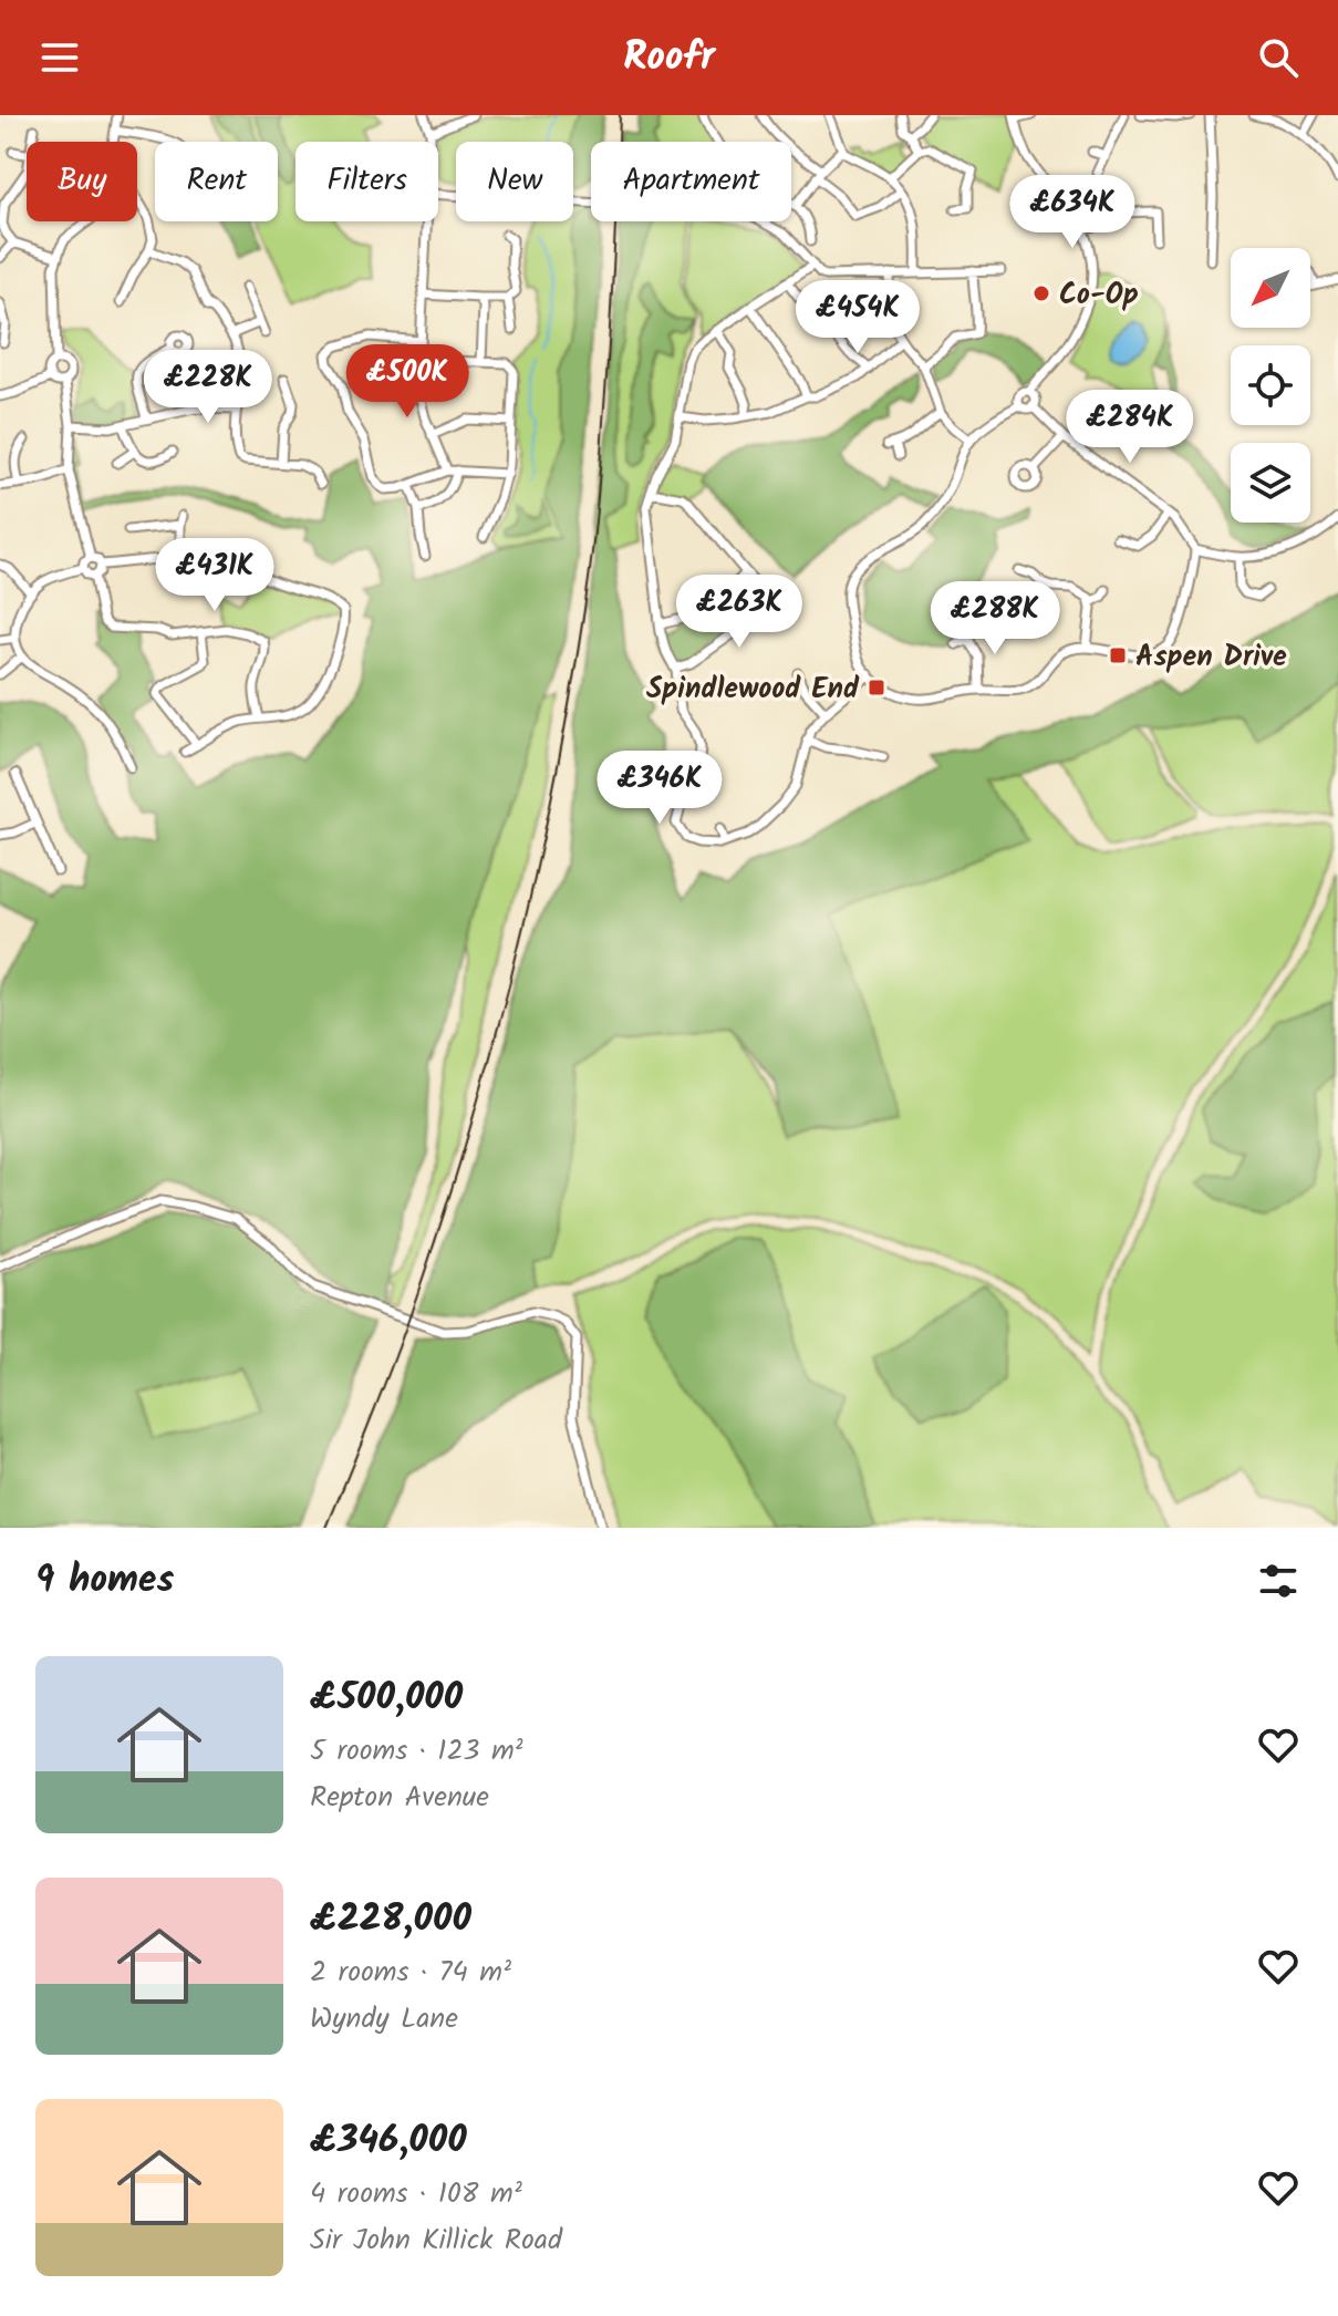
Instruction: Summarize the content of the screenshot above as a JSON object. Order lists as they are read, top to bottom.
{
  "places": {
    "other": ["Co-Op"],
    "transit": ["Aspen Drive", "Spindlewood End"]
  },
  "north": "bottom left",
  "page": {
    "header": "Roofr",
    "chip": [
      "Buy",
      "Rent",
      "Filters",
      "New",
      "Apartment"
    ],
    "price": [
      "£634K",
      "£454K",
      "£500K",
      "£228K",
      "£284K",
      "£431K",
      "£263K",
      "£288K",
      "£346K"
    ],
    "heading": "9 homes",
    "list": [
      {
        "name": "£500,000",
        "note": "5 rooms · 123 m² · Repton Avenue"
      },
      {
        "name": "£228,000",
        "note": "2 rooms · 74 m² · Wyndy Lane"
      },
      {
        "name": "£346,000",
        "note": "4 rooms · 108 m² · Sir John Killick Road"
      }
    ]
  }
}
